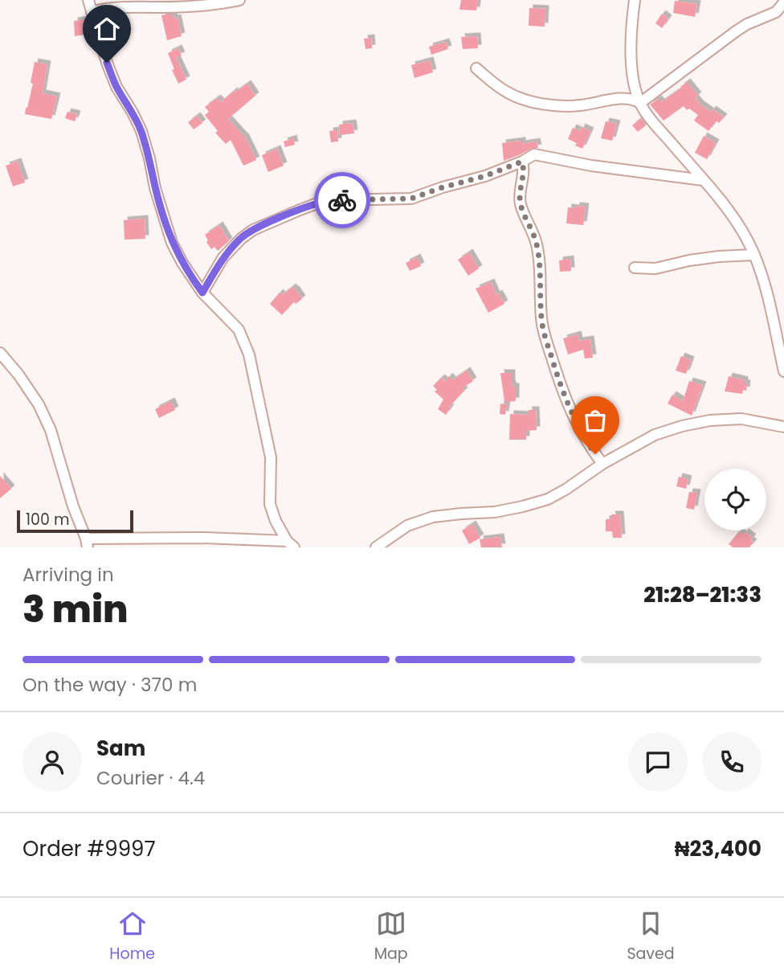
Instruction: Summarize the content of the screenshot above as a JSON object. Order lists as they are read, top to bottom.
{
  "scale_bar": "100 m",
  "page": {
    "scale": "100 m",
    "heading": ["3 min", "Arriving in", "21:28–21:33"],
    "panel": [
      "Sam",
      "Courier · 4.4",
      "Order #9997",
      "₦23,400"
    ],
    "bar": "On the way · 370 m",
    "tabs": ["Home", "Map", "Saved"]
  }
}
